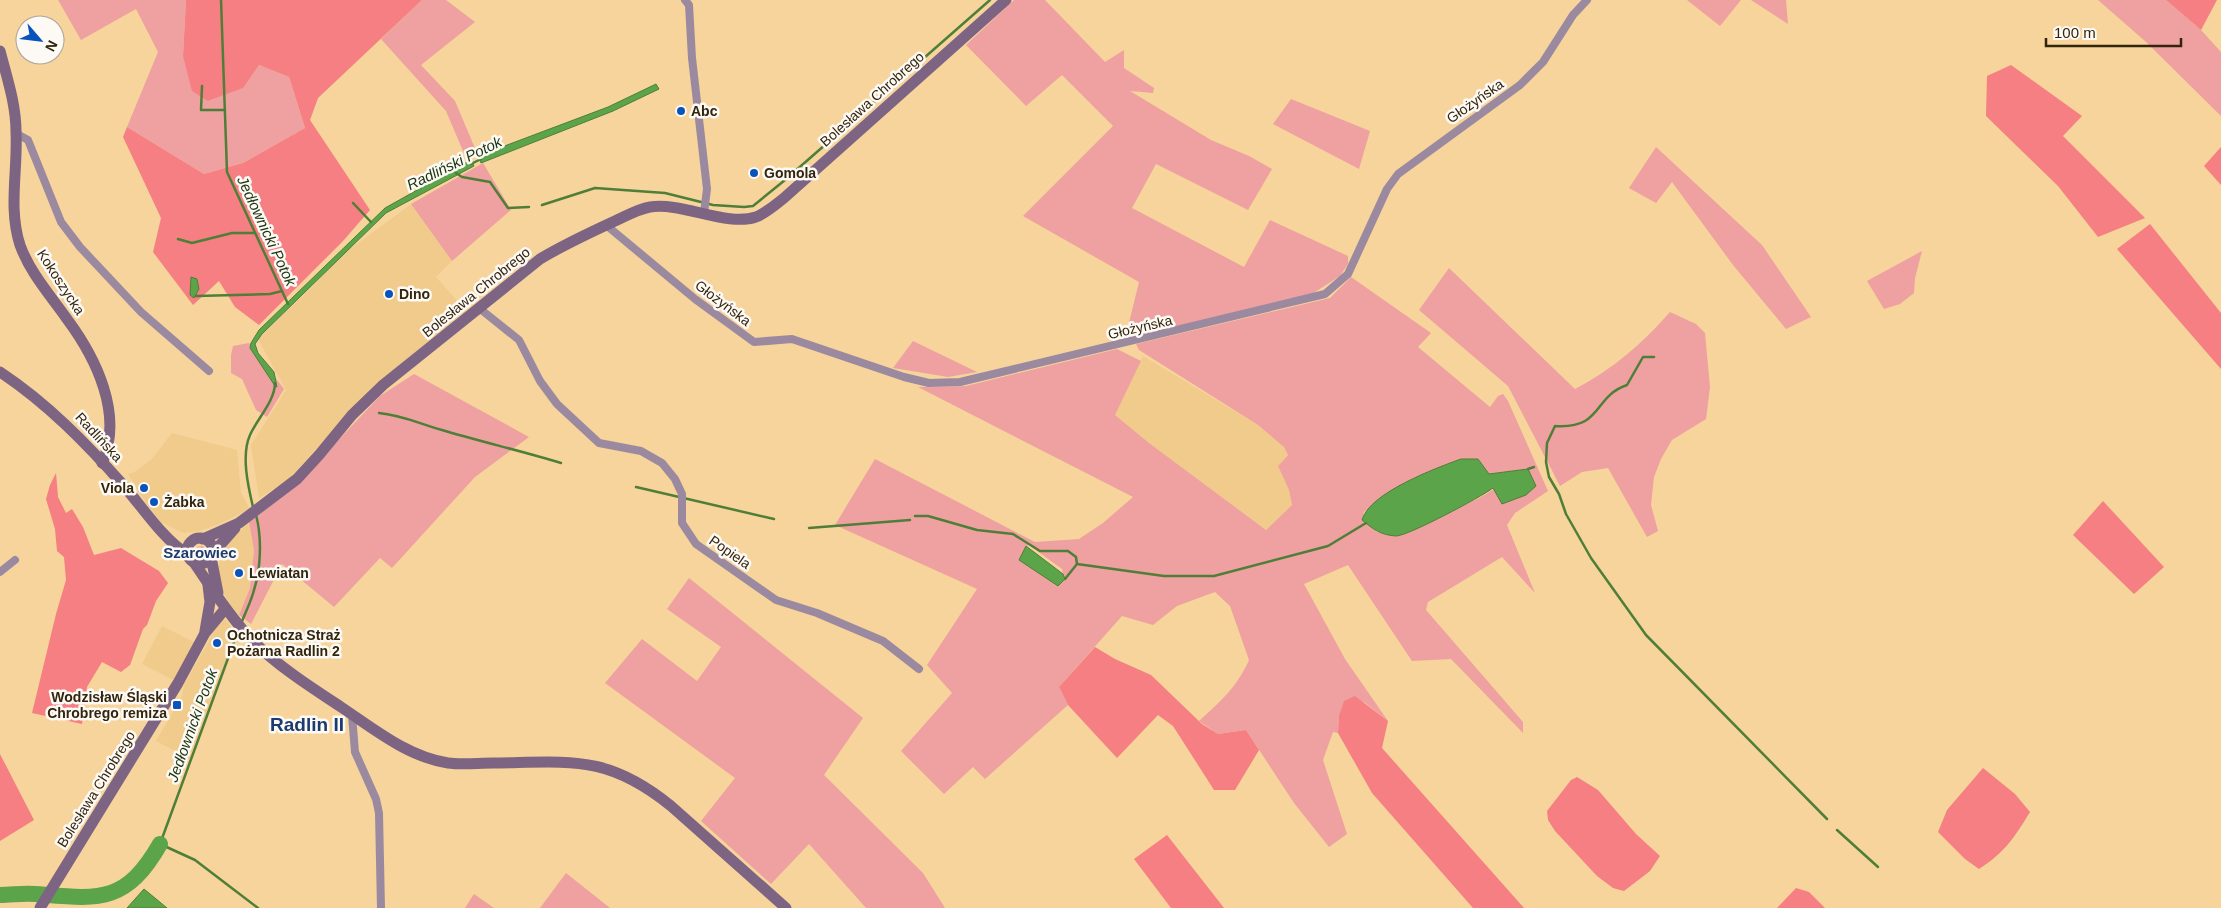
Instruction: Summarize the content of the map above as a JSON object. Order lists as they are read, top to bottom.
{
  "streets": {
    "street": [
      "Bolesława Chrobrego",
      "Głożyńska",
      "Kokoszycka",
      "Radlińska",
      "Popiela"
    ]
  },
  "crossings": [
    ["Bolesława Chrobrego", "Głożyńska"],
    ["Bolesława Chrobrego", "Radlińska"],
    ["Bolesława Chrobrego", "Popiela"],
    ["Kokoszycka", "Radlińska"]
  ],
  "districts": ["Szarowiec", "Radlin II"],
  "water": ["Radliński Potok", "Jedłownicki Potok"],
  "places": {
    "other": [
      "Abc",
      "Gomola",
      "Dino",
      "Viola",
      "Żabka",
      "Lewiatan",
      "Ochotnicza Straż Pożarna Radlin 2"
    ],
    "transit": ["Wodzisław Śląski Chrobrego remiza"]
  },
  "scale_bar": "100 m",
  "north": "bottom right"
}
